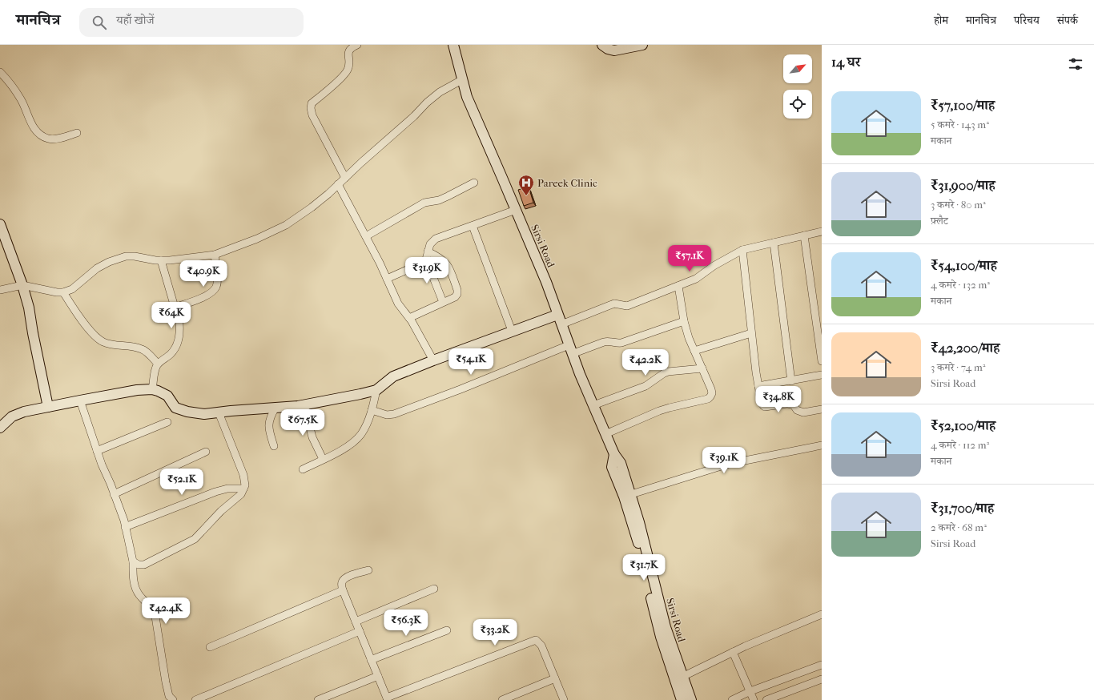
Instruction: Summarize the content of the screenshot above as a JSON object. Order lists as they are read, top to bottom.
{
  "streets": {
    "main road": ["Sirsi Road"]
  },
  "places": {
    "hospital": ["Pareek Clinic"]
  },
  "north": "top right",
  "page": {
    "header": "मानचित्र",
    "search": "यहाँ खोजें",
    "nav": [
      "होम",
      "मानचित्र",
      "परिचय",
      "संपर्क"
    ],
    "heading": "14 घर",
    "list": [
      {
        "name": "₹57,100/माह",
        "note": "5 कमरे · 143 m² · मकान"
      },
      {
        "name": "₹31,900/माह",
        "note": "3 कमरे · 80 m² · फ़्लैट"
      },
      {
        "name": "₹54,100/माह",
        "note": "4 कमरे · 132 m² · मकान"
      },
      {
        "name": "₹42,200/माह",
        "note": "3 कमरे · 74 m² · Sirsi Road"
      },
      {
        "name": "₹52,100/माह",
        "note": "4 कमरे · 112 m² · मकान"
      },
      {
        "name": "₹31,700/माह",
        "note": "2 कमरे · 68 m² · Sirsi Road"
      }
    ],
    "price": [
      "₹57.1K",
      "₹31.9K",
      "₹40.9K",
      "₹64K",
      "₹54.1K",
      "₹42.2K",
      "₹34.8K",
      "₹67.5K",
      "₹39.1K",
      "₹52.1K",
      "₹31.7K",
      "₹42.4K",
      "₹56.3K",
      "₹33.2K"
    ]
  }
}
